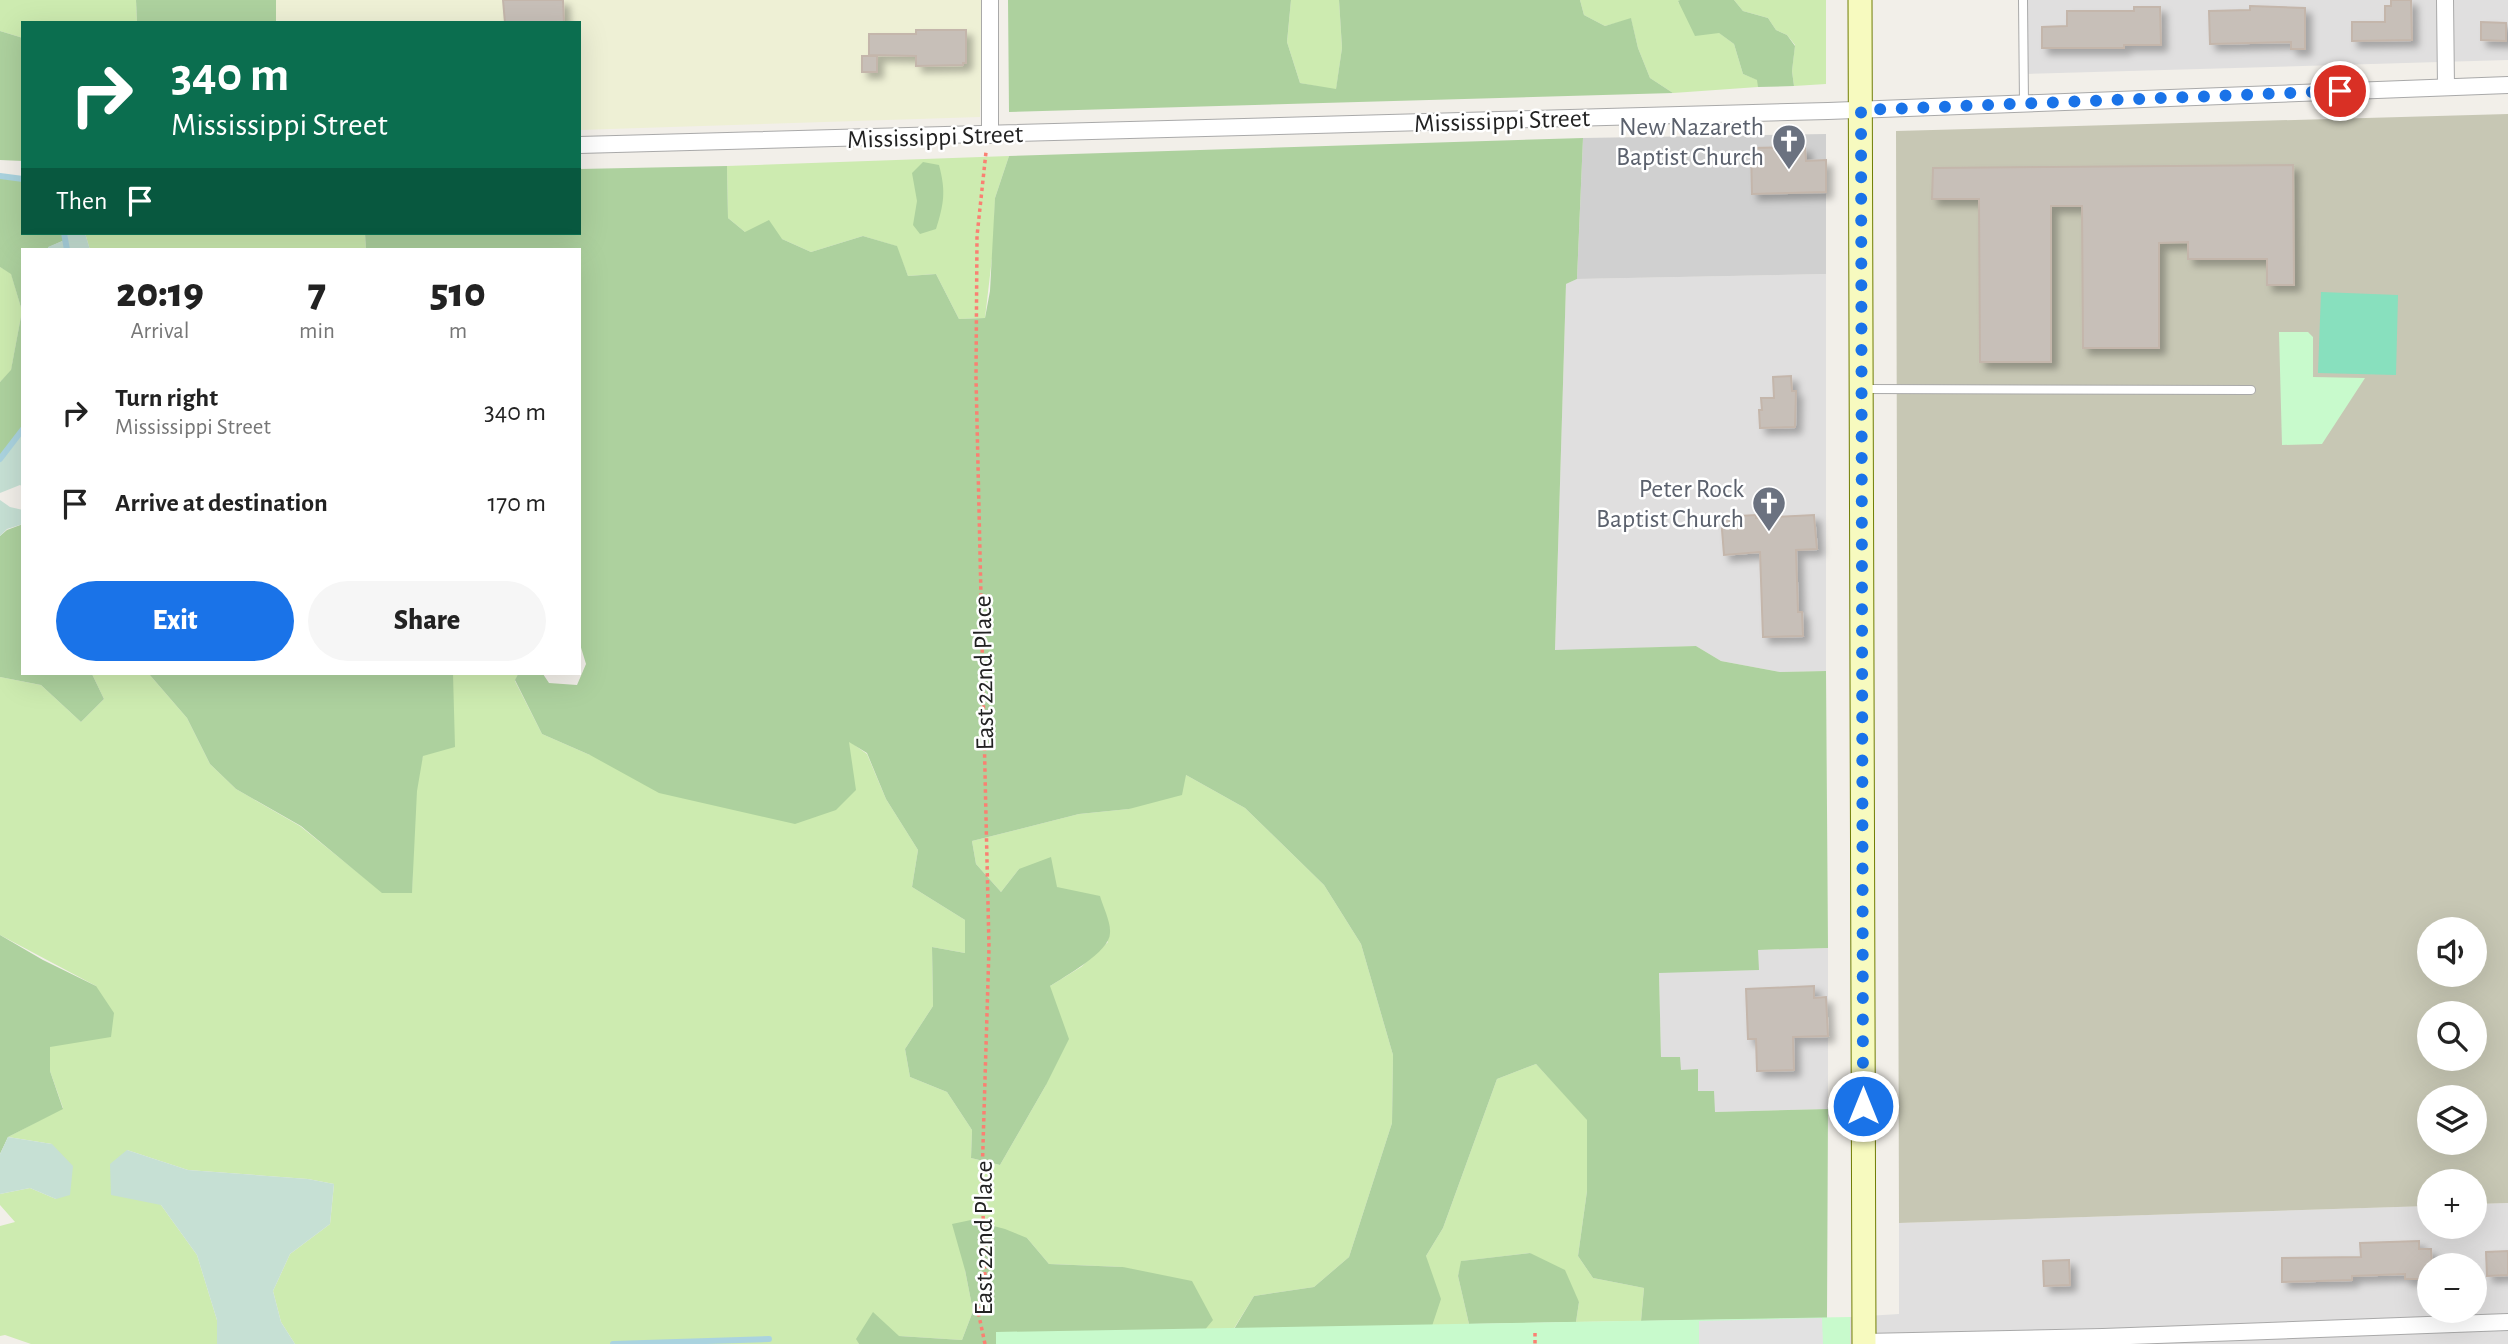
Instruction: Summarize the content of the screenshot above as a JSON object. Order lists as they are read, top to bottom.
{
  "streets": {
    "street": ["Mississippi Street"],
    "path": ["East 22nd Place"]
  },
  "crossings": [
    ["Mississippi Street", "East 22nd Place"]
  ],
  "places": {
    "church": ["New Nazareth Baptist Church", "Peter Rock Baptist Church"]
  },
  "page": {
    "turn": ["340 m", "Mississippi Street"],
    "then": "Then",
    "eta": [
      "20:19",
      "Arrival",
      "7",
      "min",
      "510",
      "m"
    ],
    "list": [
      {
        "name": "Turn right",
        "note": "Mississippi Street",
        "value": "340 m"
      },
      {
        "name": "Arrive at destination",
        "value": "170 m"
      }
    ],
    "buttons": ["Exit", "Share"],
    "map_buttons": ["+", "−"]
  }
}
